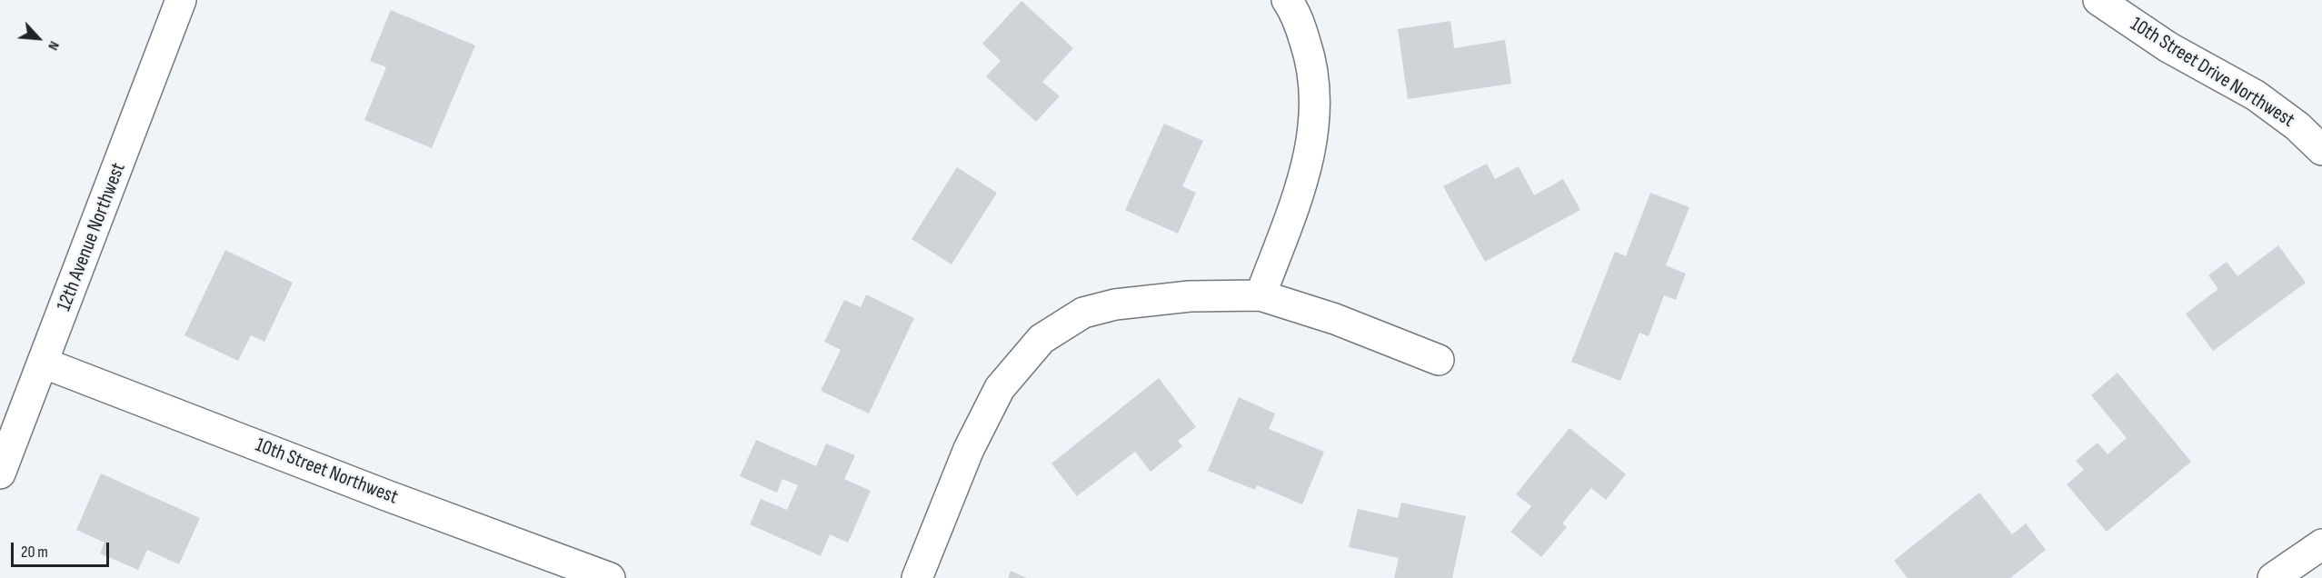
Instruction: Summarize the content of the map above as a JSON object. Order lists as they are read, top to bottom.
{
  "streets": {
    "street": ["10th Street Drive Northwest", "12th Avenue Northwest", "10th Street Northwest"]
  },
  "crossings": [
    ["12th Avenue Northwest", "10th Street Northwest"]
  ],
  "scale_bar": "20 m",
  "north": "bottom right"
}
